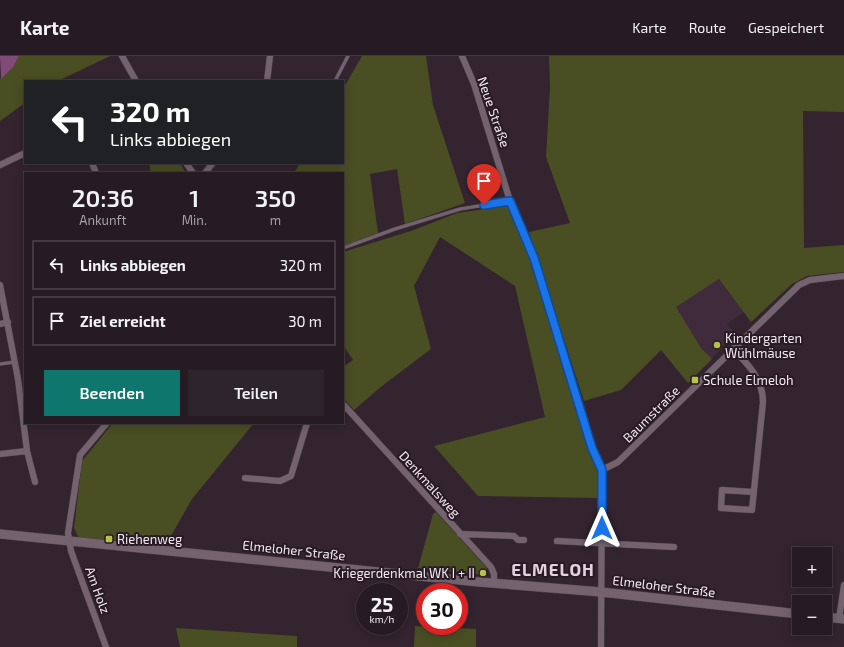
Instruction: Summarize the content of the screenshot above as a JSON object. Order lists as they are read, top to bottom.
{
  "streets": {
    "street": [
      "Neue Straße",
      "Baumstraße",
      "Denkmalsweg",
      "Elmeloher Straße",
      "Am Holz"
    ]
  },
  "crossings": [
    ["Neue Straße", "Baumstraße"],
    ["Neue Straße", "Elmeloher Straße"],
    ["Denkmalsweg", "Elmeloher Straße"],
    ["Elmeloher Straße", "Am Holz"]
  ],
  "districts": ["ELMELOH"],
  "places": {
    "other": ["Kindergarten Wühlmäuse", "Kriegerdenkmal WK I + II"],
    "transit": ["Schule Elmeloh", "Riehenweg"]
  },
  "page": {
    "header": "Karte",
    "nav": ["Karte", "Route", "Gespeichert"],
    "turn": ["320 m", "Links abbiegen"],
    "eta": [
      "20:36",
      "Ankunft",
      "1",
      "Min.",
      "350",
      "m"
    ],
    "list": [
      {
        "name": "Links abbiegen",
        "value": "320 m"
      },
      {
        "name": "Ziel erreicht",
        "value": "30 m"
      }
    ],
    "buttons": ["Beenden", "Teilen"],
    "map_buttons": ["+", "−"],
    "speed": "25 km/h",
    "limit": "30"
  }
}
